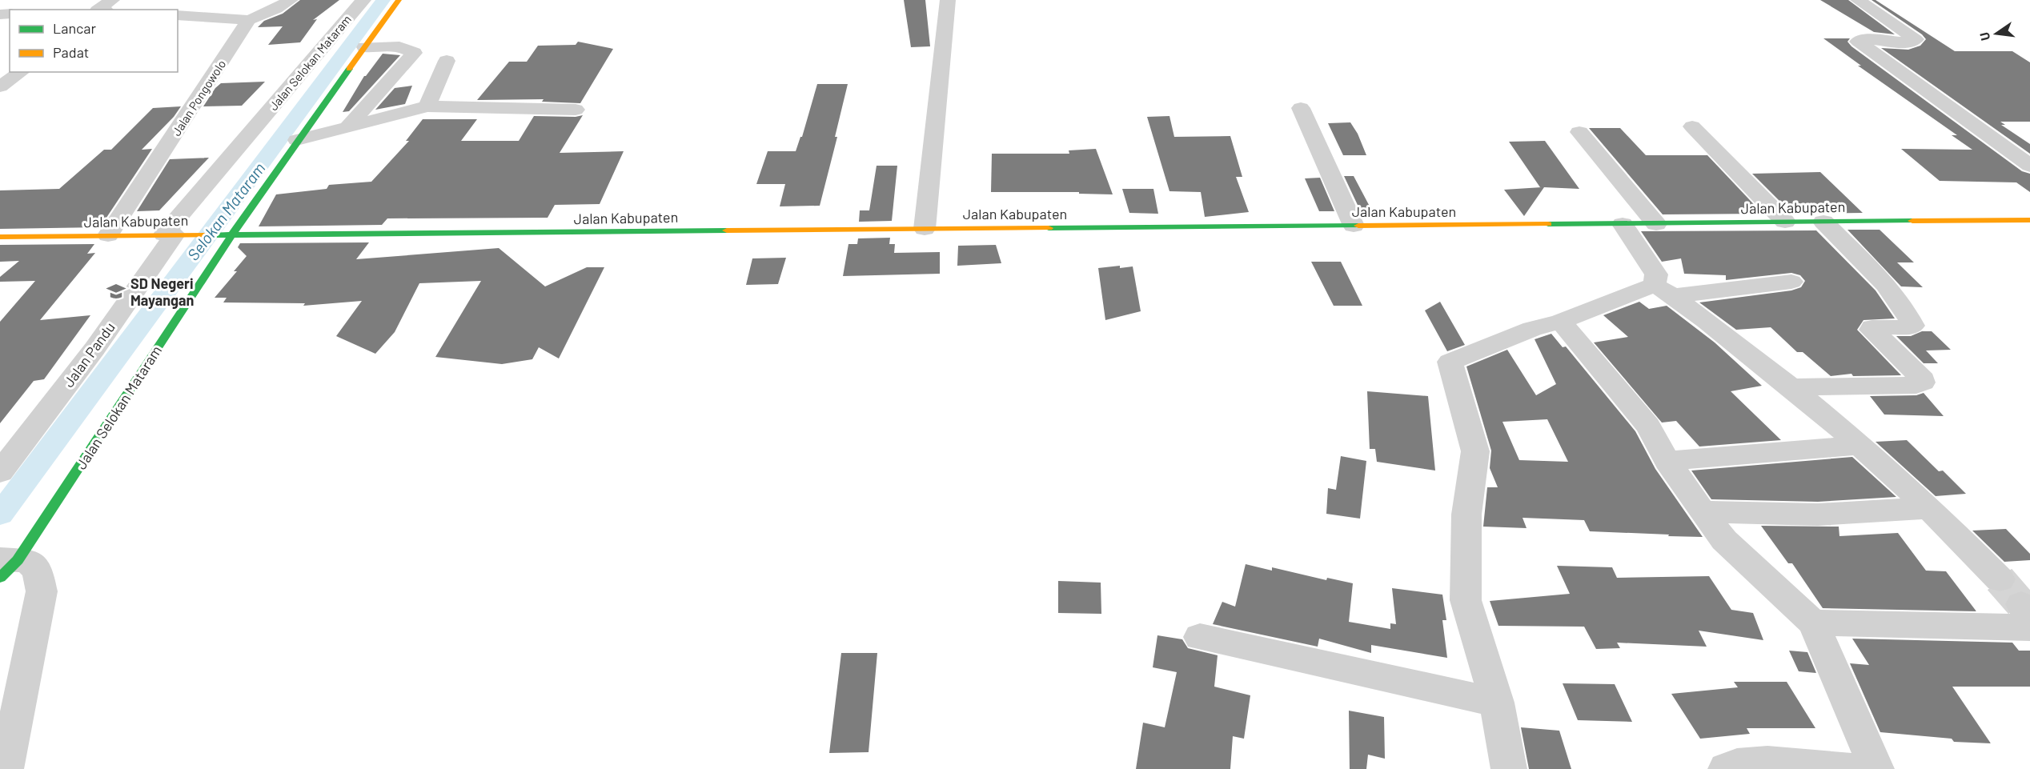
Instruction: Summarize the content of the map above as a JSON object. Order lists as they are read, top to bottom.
{
  "streets": {
    "main road": ["Jalan Selokan Mataram", "Jalan Kabupaten"],
    "street": ["Jalan Pongowolo", "Jalan Pandu"]
  },
  "crossings": [
    ["Jalan Selokan Mataram", "Jalan Kabupaten"],
    ["Jalan Selokan Mataram", "Jalan Pandu"],
    ["Jalan Pongowolo", "Jalan Kabupaten"],
    ["Jalan Kabupaten", "Jalan Pandu"]
  ],
  "water": ["Selokan Mataram"],
  "places": {
    "school or university": ["SD Negeri Mayangan"]
  },
  "legend": ["Lancar", "Padat"],
  "north": "left"
}
